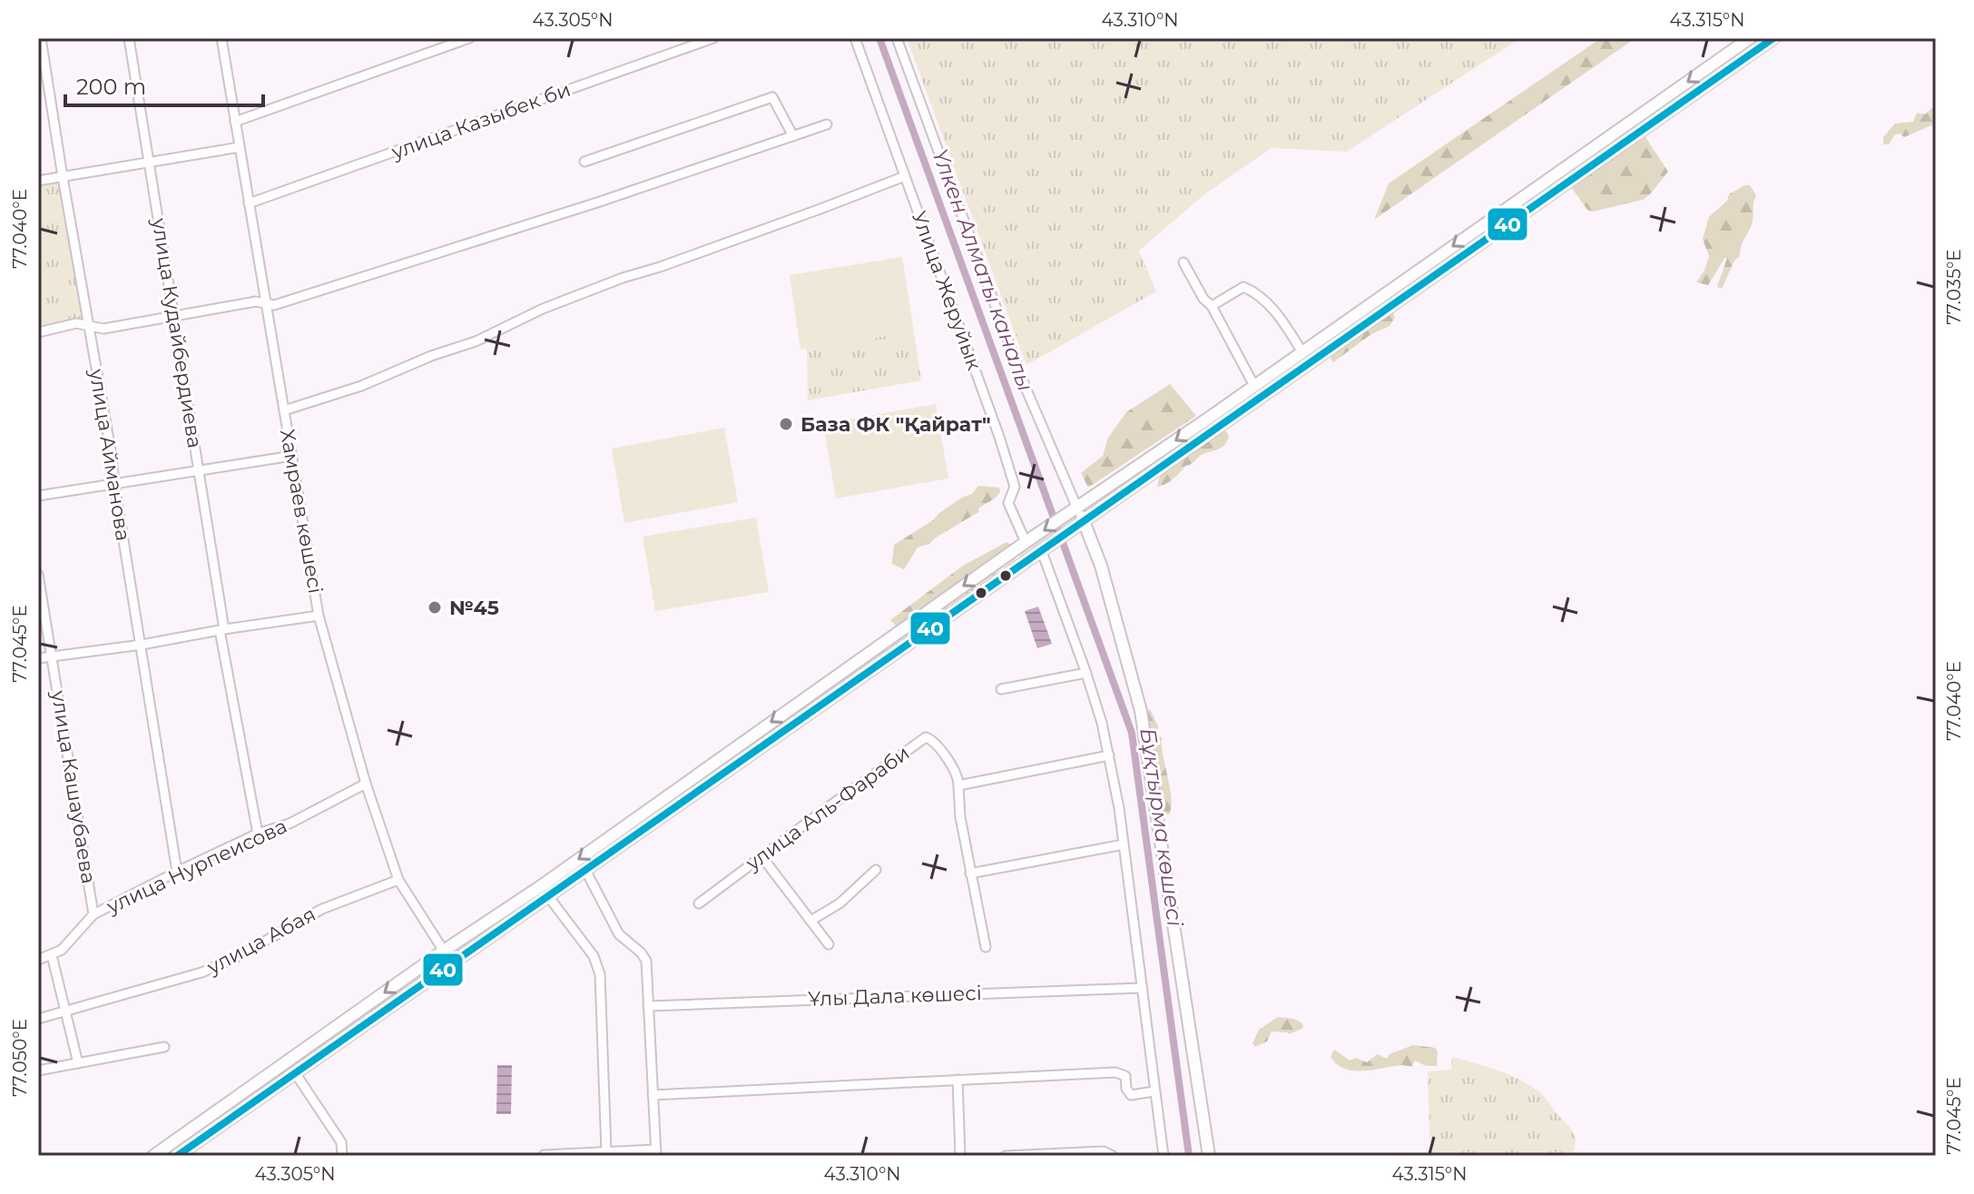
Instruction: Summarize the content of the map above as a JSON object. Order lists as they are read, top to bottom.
{
  "streets": {
    "street": [
      "улица Казыбек би",
      "Улица Жеруйык",
      "улица Кудайбердиева",
      "улица Айманова",
      "Хамраев көшесі",
      "улица Кашаубаева",
      "улица Аль-Фараби",
      "улица Нурпеисова",
      "улица Абая",
      "Ұлы Дала көшесі"
    ]
  },
  "crossings": [
    ["улица Казыбек би", "Хамраев көшесі"],
    ["улица Кудайбердиева", "улица Нурпеисова"],
    ["улица Айманова", "улица Нурпеисова"],
    ["Хамраев көшесі", "улица Нурпеисова"],
    ["Хамраев көшесі", "улица Абая"],
    ["улица Кашаубаева", "улица Нурпеисова"]
  ],
  "water": ["Үлкен Алматы каналы", "Бұқтырма көшесі"],
  "places": ["База ФК \"Қайрат\"", "№45"],
  "lines": ["transit line 40"],
  "scale_bar": "200 m",
  "coordinates": [
    "43.305°N",
    "43.310°N",
    "43.315°N",
    "77.040°E",
    "77.035°E",
    "77.045°E",
    "77.050°E"
  ]
}
